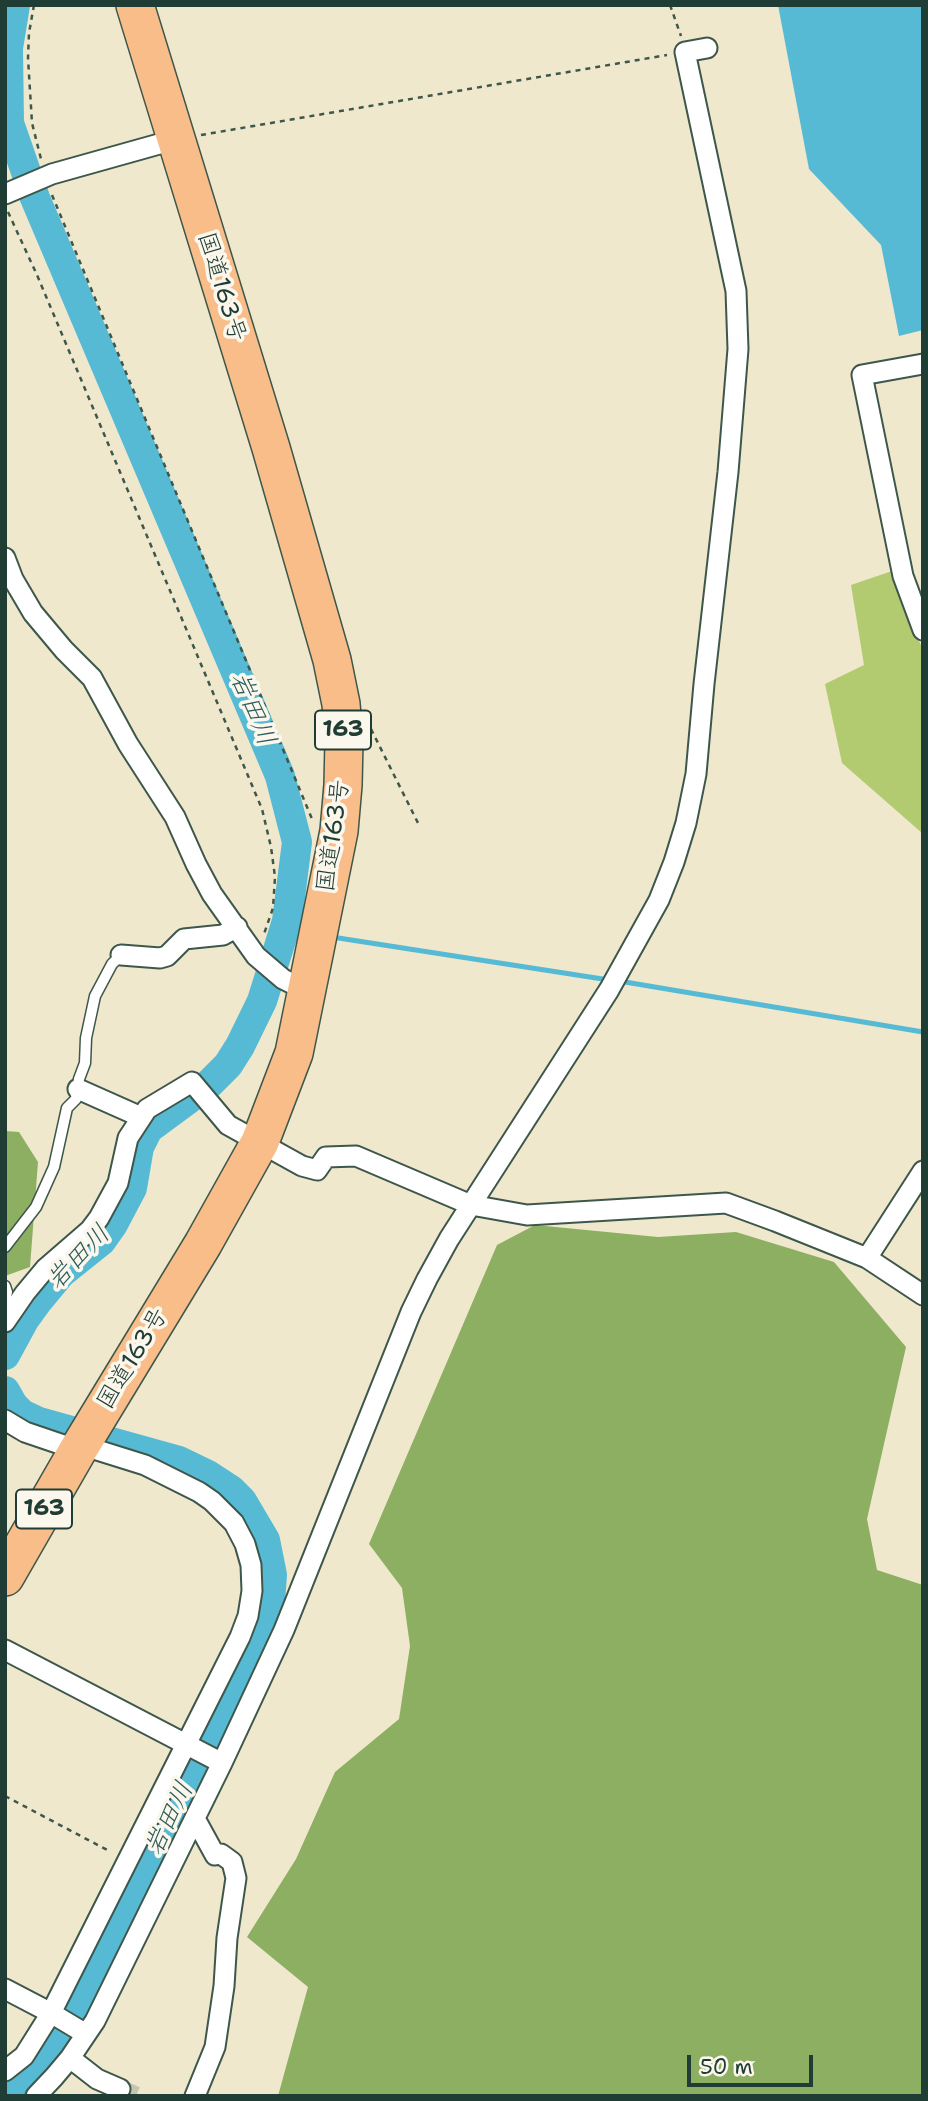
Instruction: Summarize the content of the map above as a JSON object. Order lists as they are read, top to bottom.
{
  "streets": {
    "highway": ["国道163号", "163"]
  },
  "water": ["岩田川"],
  "scale_bar": "50 m"
}
